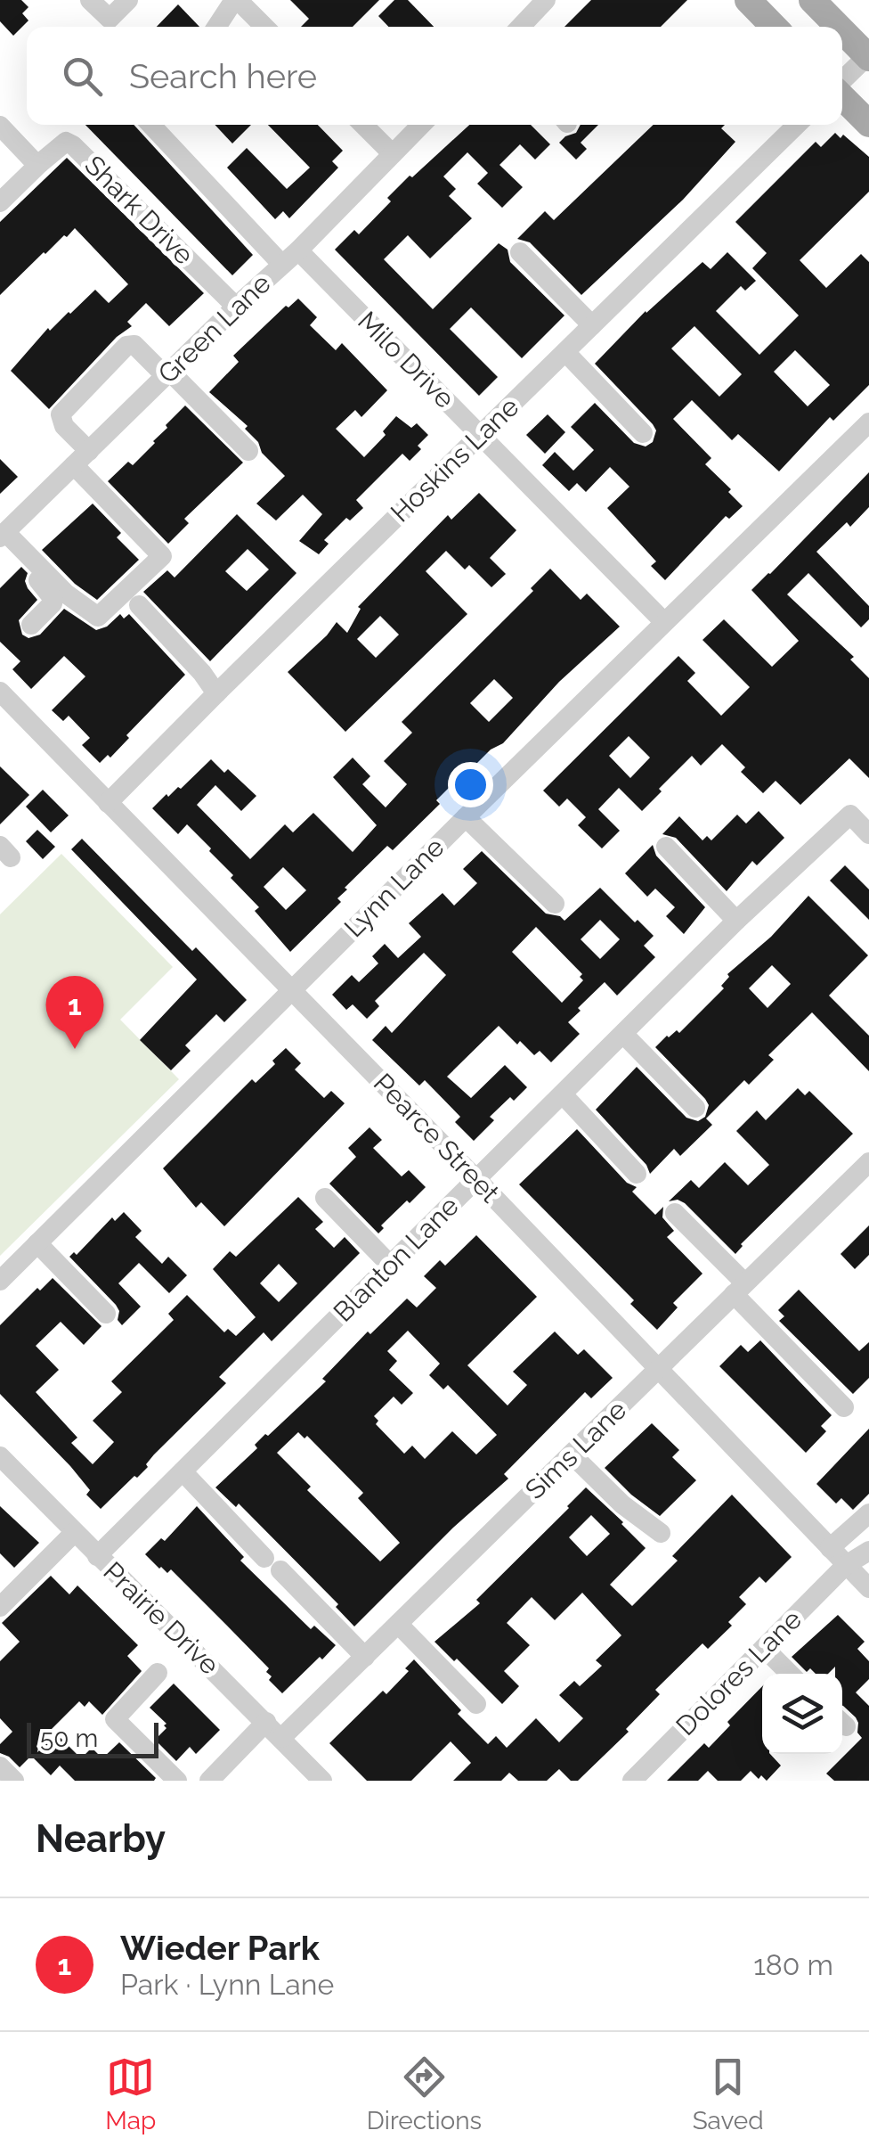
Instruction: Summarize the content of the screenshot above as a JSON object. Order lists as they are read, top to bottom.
{
  "streets": {
    "street": [
      "Shark Drive",
      "Green Lane",
      "Milo Drive",
      "Hoskins Lane",
      "Lynn Lane",
      "Pearce Street",
      "Blanton Lane",
      "Sims Lane",
      "Prairie Drive",
      "Dolores Lane"
    ]
  },
  "crossings": [
    ["Shark Drive", "Green Lane"],
    ["Green Lane", "Milo Drive"],
    ["Milo Drive", "Hoskins Lane"],
    ["Milo Drive", "Lynn Lane"],
    ["Hoskins Lane", "Pearce Street"],
    ["Lynn Lane", "Pearce Street"],
    ["Pearce Street", "Blanton Lane"],
    ["Pearce Street", "Sims Lane"],
    ["Pearce Street", "Dolores Lane"],
    ["Blanton Lane", "Prairie Drive"],
    ["Sims Lane", "Prairie Drive"]
  ],
  "scale_bar": "50 m",
  "page": {
    "search": "Search here",
    "pins": "1",
    "scale": "50 m",
    "heading": "Nearby",
    "list": [
      {
        "mark": "1",
        "name": "Wieder Park",
        "note": "Park · Lynn Lane",
        "value": "180 m"
      }
    ],
    "nav": ["Map", "Directions", "Saved"]
  }
}
